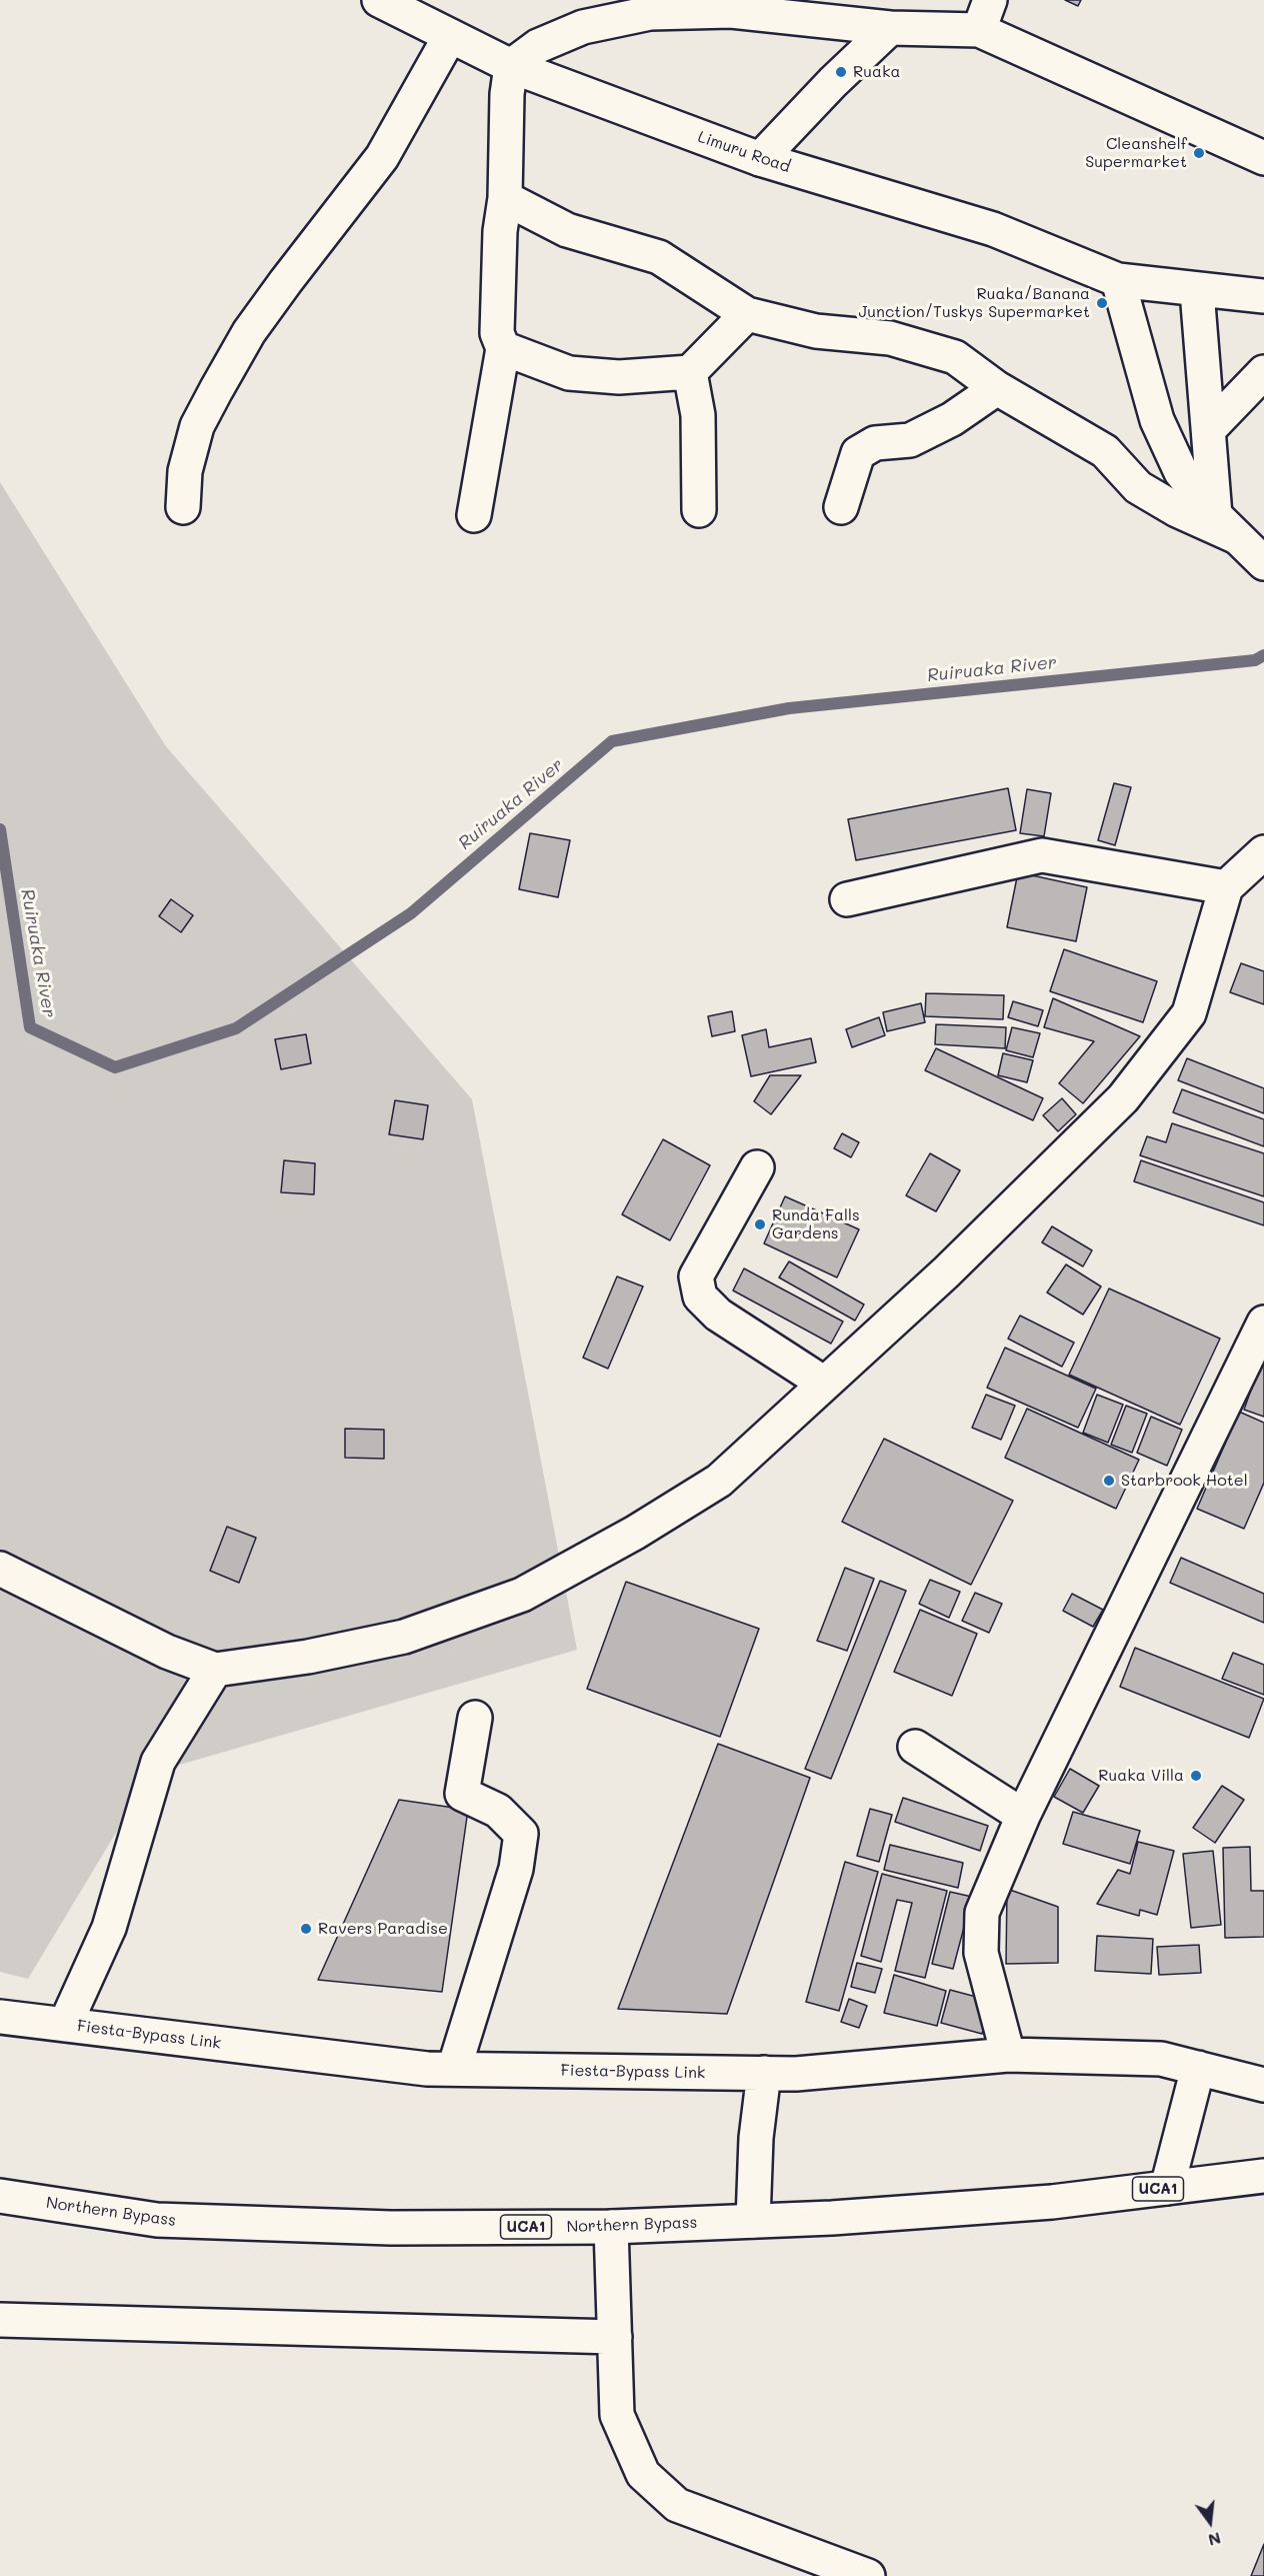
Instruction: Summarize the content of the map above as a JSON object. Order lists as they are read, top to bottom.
{
  "streets": {
    "street": [
      "Limuru Road",
      "Fiesta-Bypass Link",
      "UCA1",
      "Northern Bypass"
    ]
  },
  "water": ["Ruiruaka River"],
  "places": [
    "Ruaka",
    "Cleanshelf Supermarket",
    "Ruaka/Banana Junction/Tuskys Supermarket",
    "Runda Falls Gardens",
    "Starbrook Hotel",
    "Ruaka Villa",
    "Ravers Paradise"
  ],
  "north": "bottom"
}
